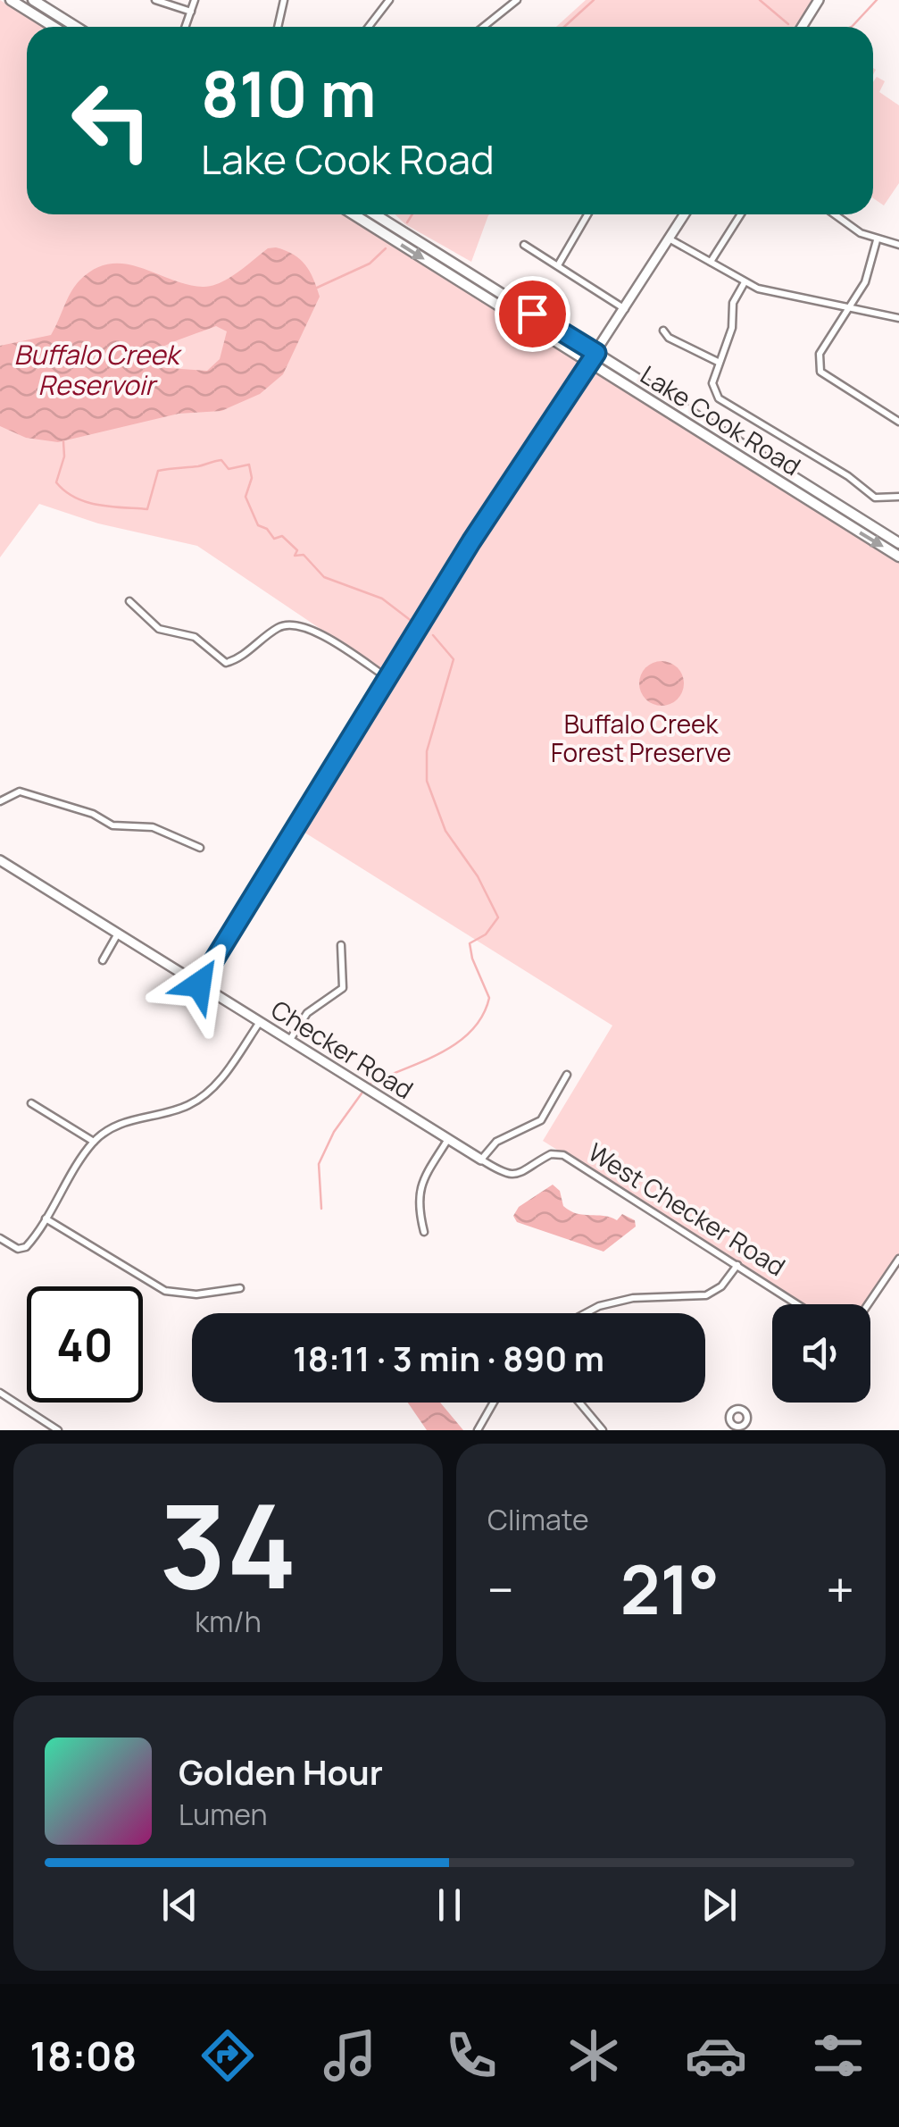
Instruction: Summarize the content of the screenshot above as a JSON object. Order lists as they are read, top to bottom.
{
  "streets": {
    "main road": ["Lake Cook Road"],
    "street": ["Checker Road", "West Checker Road"]
  },
  "crossings": [
    ["Checker Road", "West Checker Road"]
  ],
  "water": ["Buffalo Creek Reservoir"],
  "parks": ["Buffalo Creek Forest Preserve"],
  "page": {
    "turn": ["810 m", "Lake Cook Road"],
    "limit": "40",
    "trip": "18:11 · 3 min · 890 m",
    "tile": [
      ["34", "km/h"],
      "Climate"
    ],
    "heat": ["−", "21°", "+"],
    "song": ["Golden Hour", "Lumen"],
    "tabs": "18:08"
  }
}
